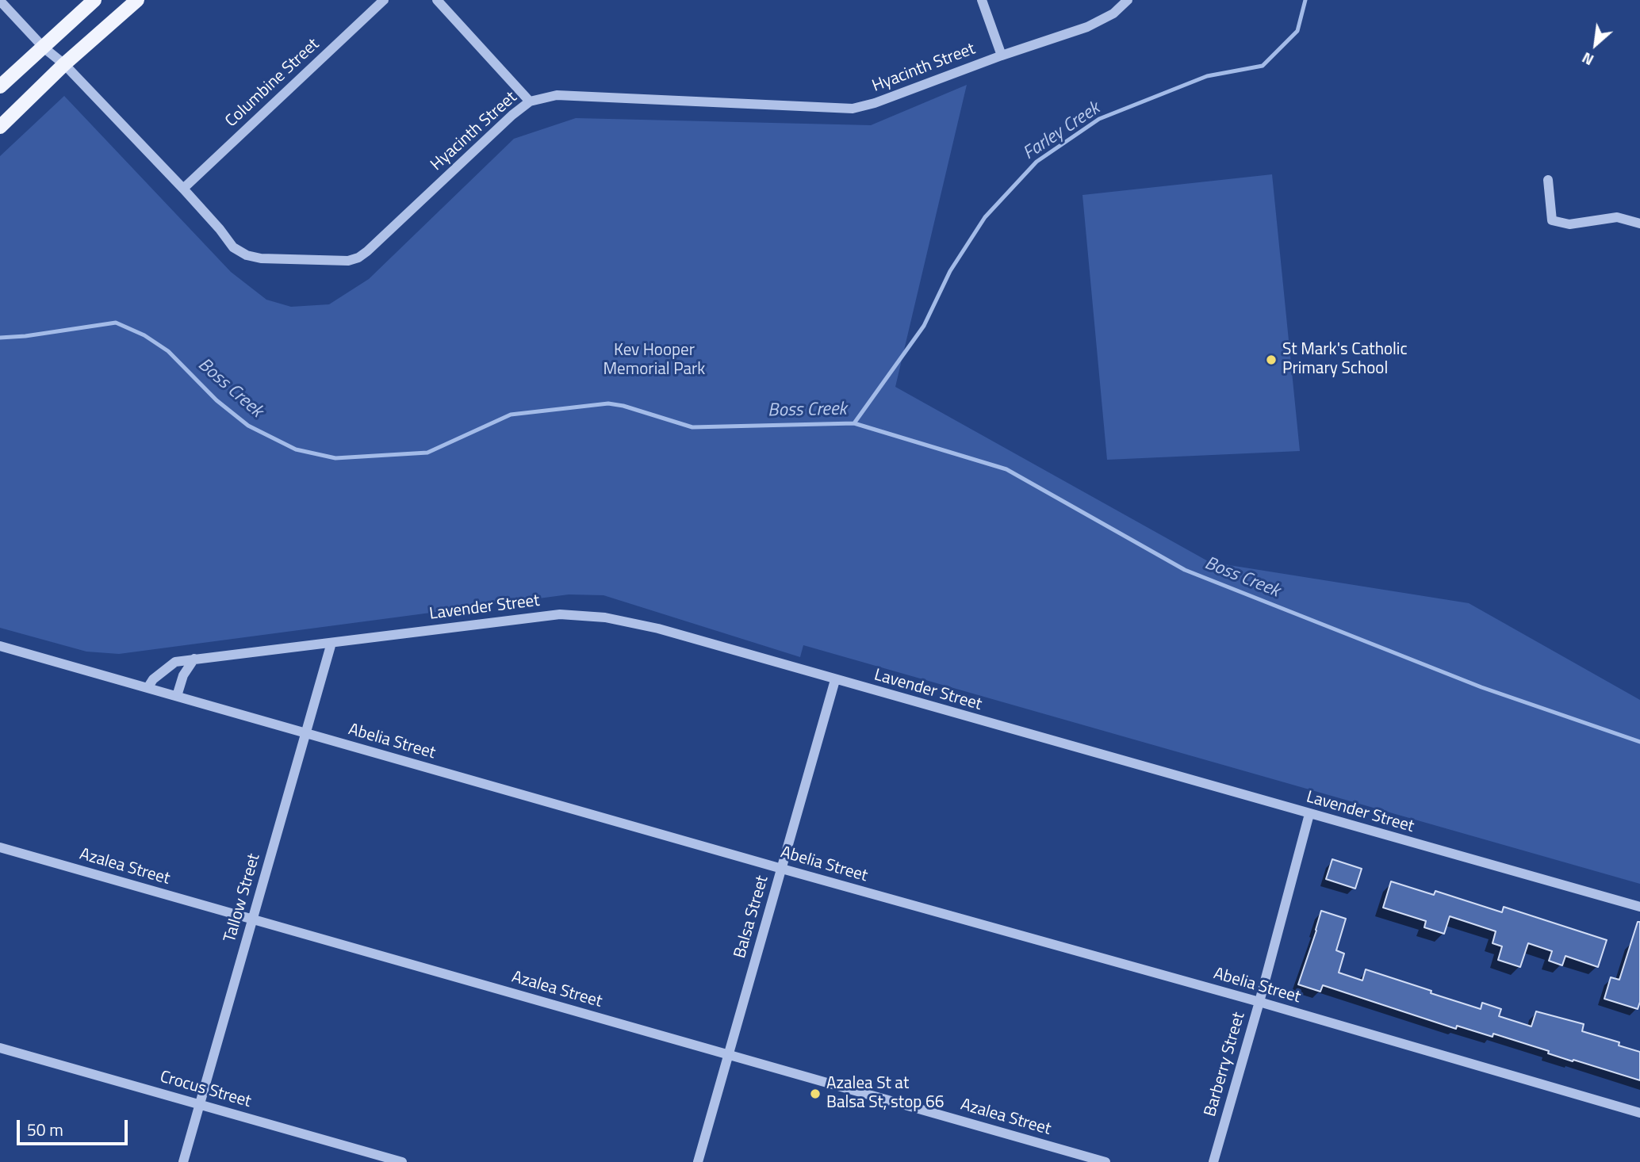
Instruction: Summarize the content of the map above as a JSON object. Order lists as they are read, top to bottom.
{
  "streets": {
    "street": [
      "Hyacinth Street",
      "Columbine Street",
      "Lavender Street",
      "Abelia Street",
      "Azalea Street",
      "Tallow Street",
      "Balsa Street",
      "Barberry Street",
      "Crocus Street"
    ]
  },
  "crossings": [
    ["Hyacinth Street", "Columbine Street"],
    ["Lavender Street", "Abelia Street"],
    ["Lavender Street", "Tallow Street"],
    ["Lavender Street", "Balsa Street"],
    ["Lavender Street", "Barberry Street"],
    ["Abelia Street", "Tallow Street"],
    ["Abelia Street", "Balsa Street"],
    ["Abelia Street", "Barberry Street"],
    ["Azalea Street", "Tallow Street"],
    ["Azalea Street", "Balsa Street"],
    ["Tallow Street", "Crocus Street"]
  ],
  "water": ["Farley Creek", "Boss Creek"],
  "parks": ["Kev Hooper Memorial Park"],
  "places": ["St Mark's Catholic Primary School", "Azalea St at Balsa St, stop 66"],
  "scale_bar": "50 m",
  "north": "bottom left"
}
